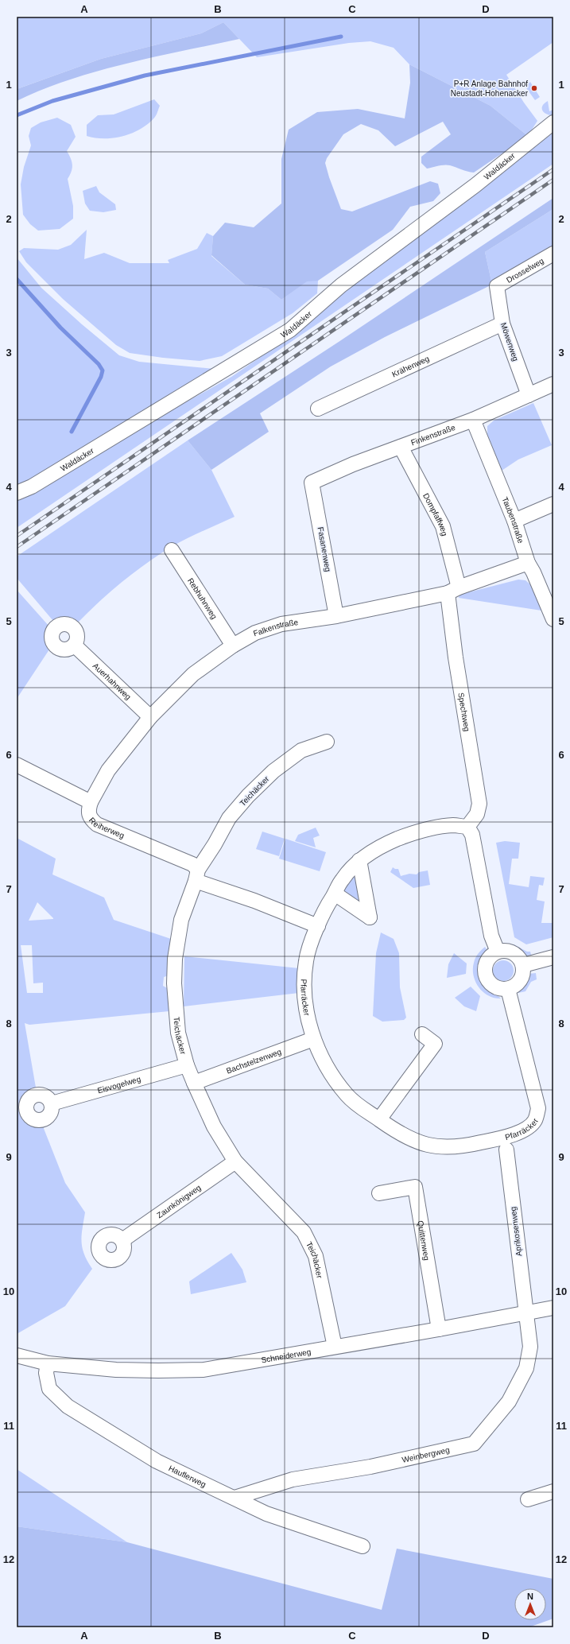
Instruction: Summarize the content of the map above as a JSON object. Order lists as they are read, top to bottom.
{
  "streets": {
    "street": [
      "Waldäcker",
      "Drosselweg",
      "Möwenweg",
      "Krähenweg",
      "Finkenstraße",
      "Dompfaffweg",
      "Taubenstraße",
      "Fasanenweg",
      "Rebhuhnweg",
      "Falkenstraße",
      "Auerhahnweg",
      "Spechtweg",
      "Teichäcker",
      "Reiherweg",
      "Pfarräcker",
      "Bachstelzenweg",
      "Eisvogelweg",
      "Zaunkönigweg",
      "Aprikosenweg",
      "Quittenweg",
      "Schneiderweg",
      "Weinbergweg",
      "Hauflerweg"
    ]
  },
  "crossings": [
    ["Drosselweg", "Möwenweg"],
    ["Möwenweg", "Krähenweg"],
    ["Möwenweg", "Finkenstraße"],
    ["Finkenstraße", "Dompfaffweg"],
    ["Finkenstraße", "Taubenstraße"],
    ["Finkenstraße", "Fasanenweg"],
    ["Dompfaffweg", "Falkenstraße"],
    ["Dompfaffweg", "Spechtweg"],
    ["Taubenstraße", "Falkenstraße"],
    ["Fasanenweg", "Falkenstraße"],
    ["Rebhuhnweg", "Falkenstraße"],
    ["Falkenstraße", "Auerhahnweg"],
    ["Falkenstraße", "Spechtweg"],
    ["Falkenstraße", "Reiherweg"],
    ["Spechtweg", "Pfarräcker"],
    ["Teichäcker", "Reiherweg"],
    ["Teichäcker", "Bachstelzenweg"],
    ["Teichäcker", "Eisvogelweg"],
    ["Teichäcker", "Zaunkönigweg"],
    ["Teichäcker", "Schneiderweg"],
    ["Reiherweg", "Pfarräcker"],
    ["Pfarräcker", "Bachstelzenweg"],
    ["Aprikosenweg", "Schneiderweg"],
    ["Aprikosenweg", "Weinbergweg"],
    ["Quittenweg", "Schneiderweg"],
    ["Schneiderweg", "Weinbergweg"],
    ["Schneiderweg", "Hauflerweg"],
    ["Weinbergweg", "Hauflerweg"]
  ],
  "places": ["P+R Anlage Bahnhof Neustadt-Hohenacker"],
  "north": "top",
  "grid": {
    "columns": [
      "A",
      "B",
      "C",
      "D"
    ],
    "rows": [
      "1",
      "2",
      "3",
      "4",
      "5",
      "6",
      "7",
      "8",
      "9",
      "10",
      "11",
      "12"
    ]
  }
}
